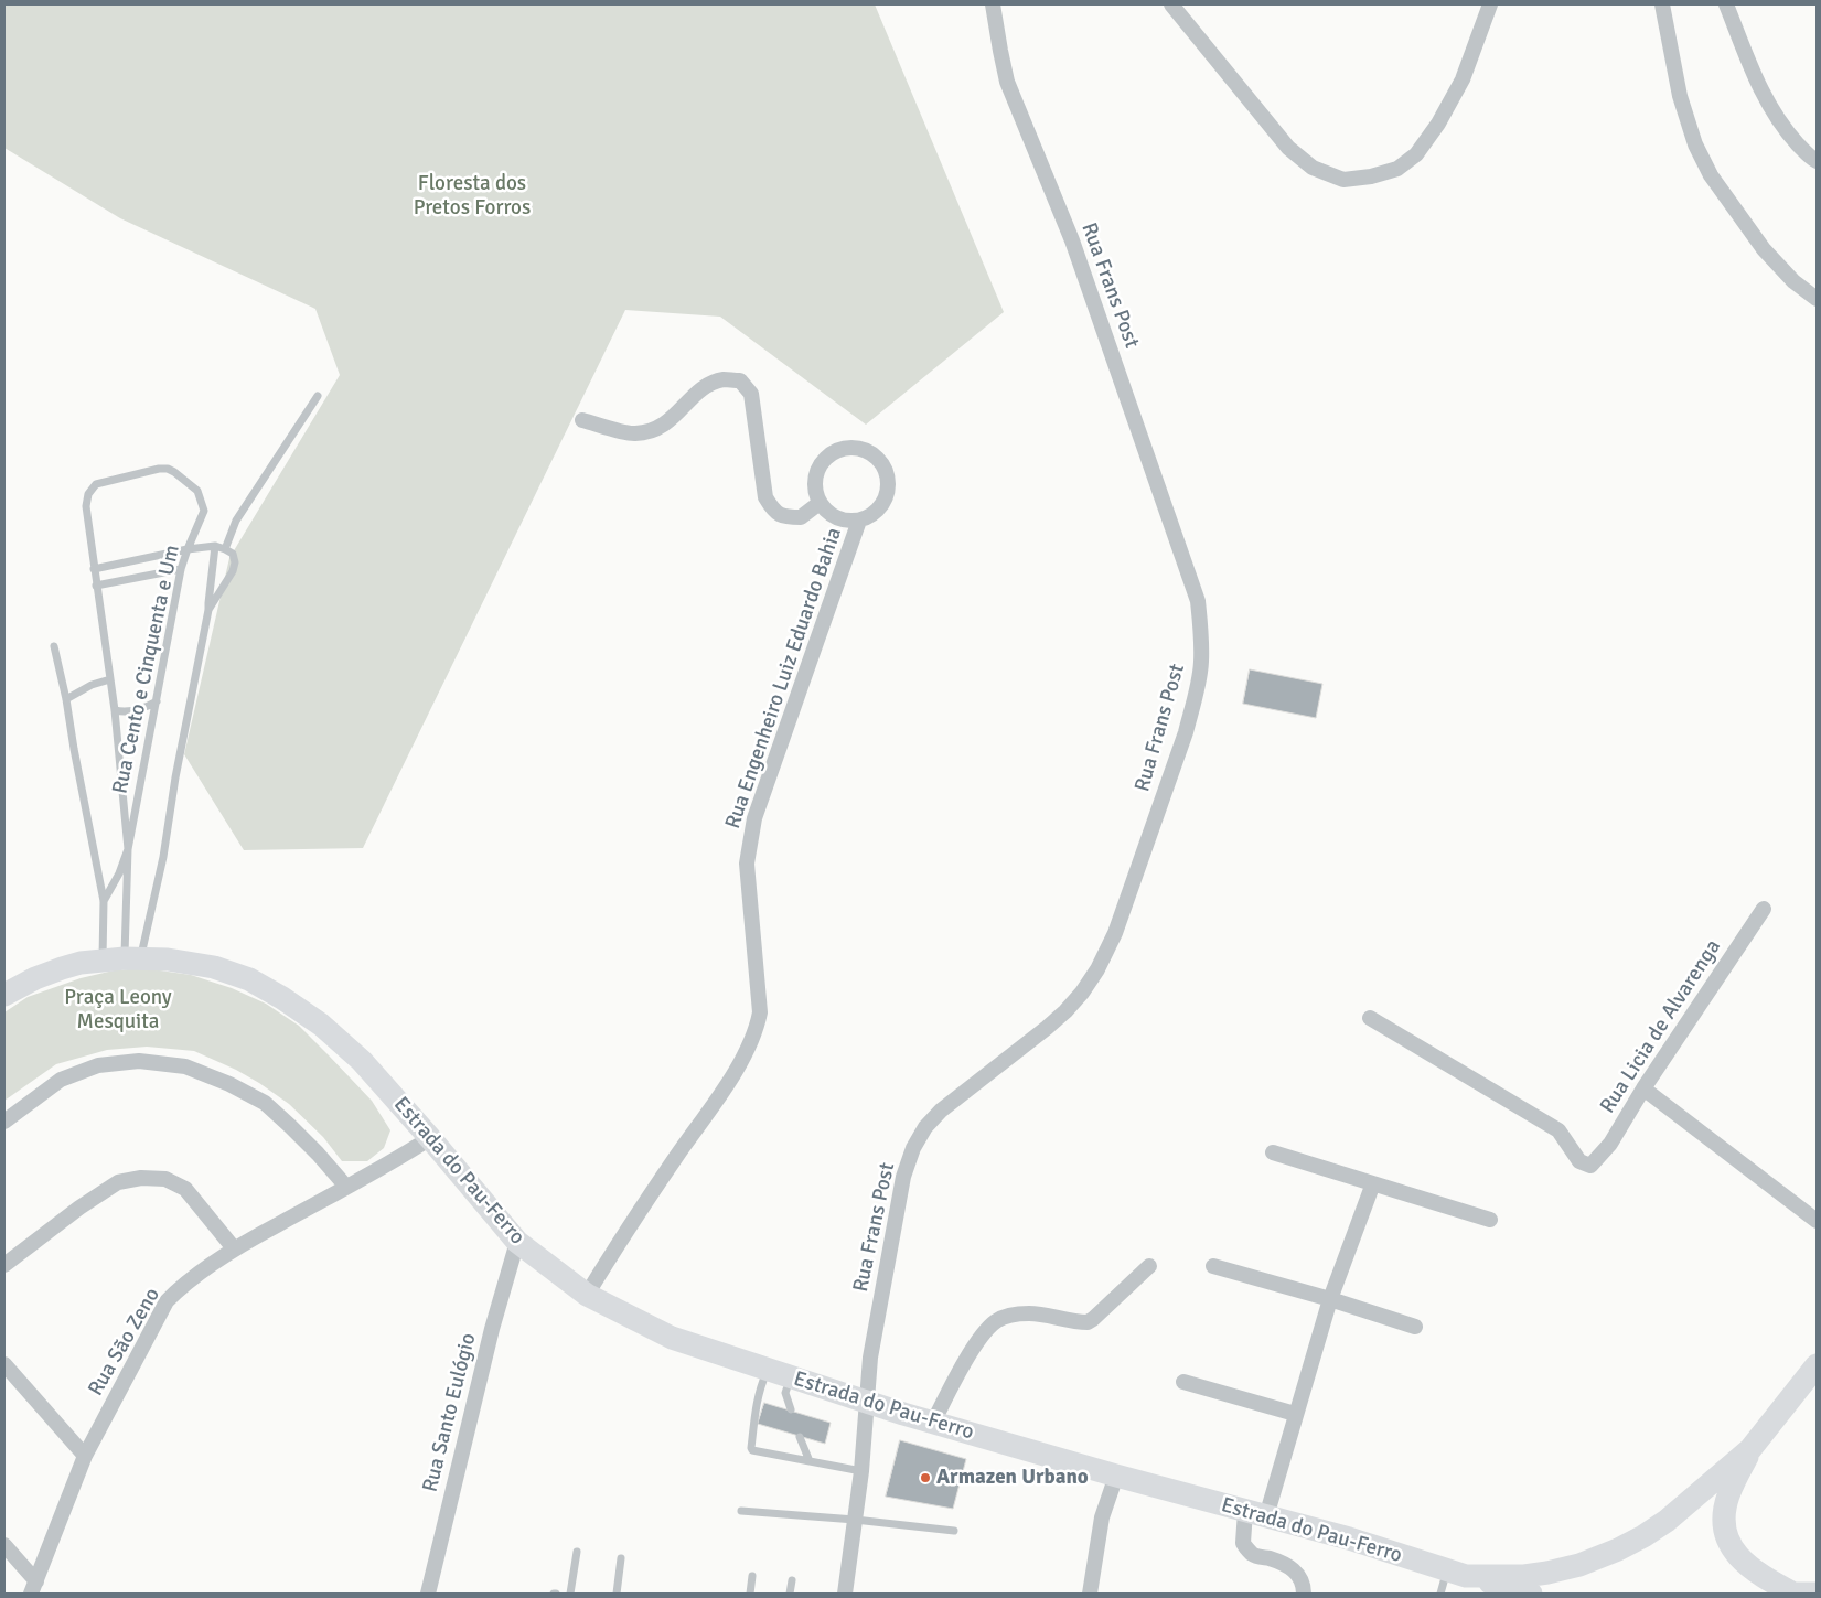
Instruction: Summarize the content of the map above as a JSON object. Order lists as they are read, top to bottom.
{
  "streets": {
    "main road": ["Estrada do Pau-Ferro"],
    "street": [
      "Rua Frans Post",
      "Rua Engenheiro Luiz Eduardo Bahia",
      "Rua Licia de Alvarenga",
      "Rua São Zeno",
      "Rua Santo Eulógio"
    ],
    "lane": ["Rua Cento e Cinquenta e Um"]
  },
  "crossings": [
    ["Rua Frans Post", "Estrada do Pau-Ferro"],
    ["Rua Engenheiro Luiz Eduardo Bahia", "Estrada do Pau-Ferro"],
    ["Estrada do Pau-Ferro", "Rua São Zeno"],
    ["Estrada do Pau-Ferro", "Rua Santo Eulógio"]
  ],
  "parks": ["Floresta dos Pretos Forros", "Praça Leony Mesquita"],
  "places": ["Armazen Urbano"]
}
